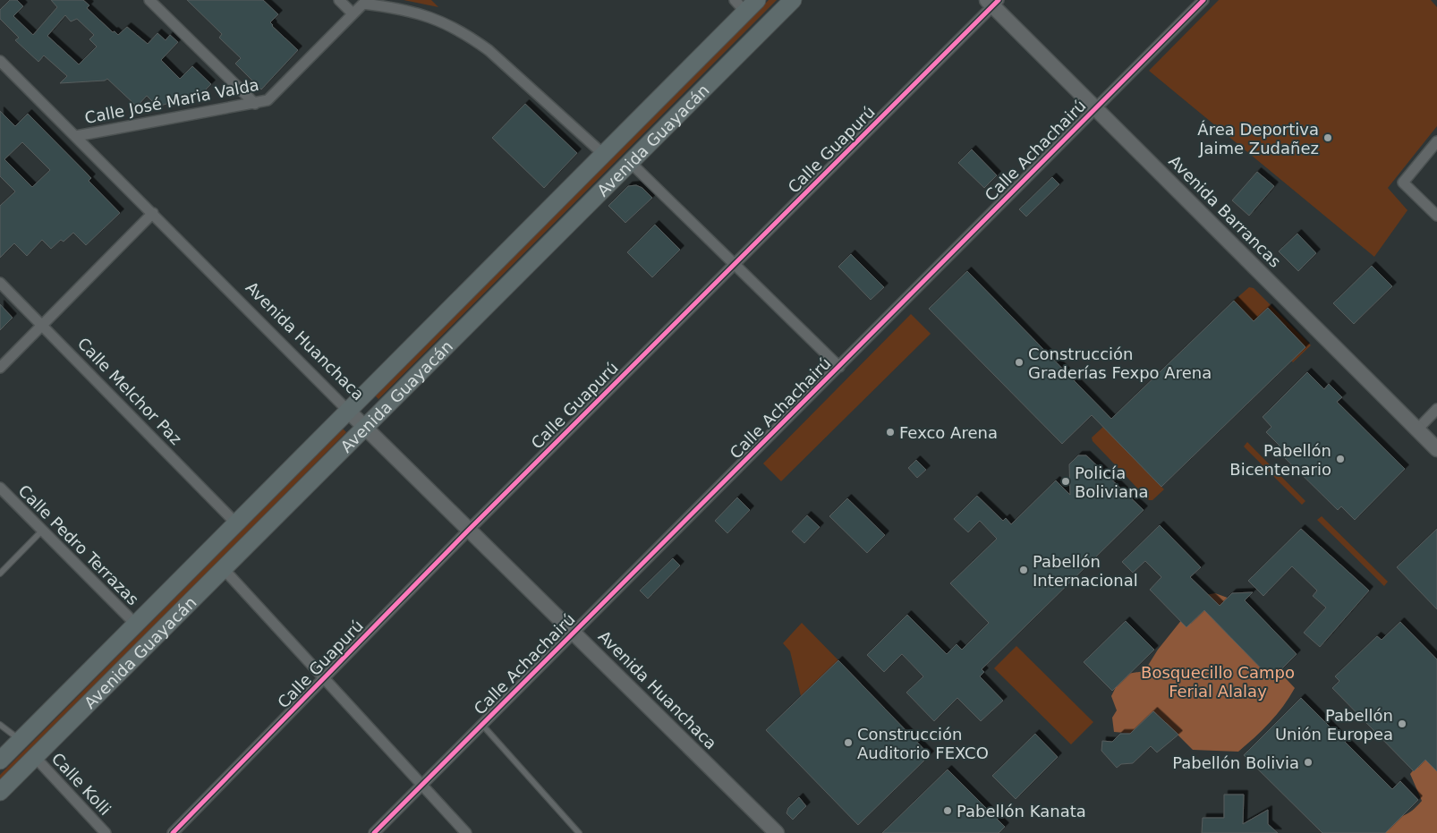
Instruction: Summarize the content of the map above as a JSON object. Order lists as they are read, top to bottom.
{
  "streets": {
    "main road": ["Avenida Guayacán"],
    "street": [
      "Calle José Maria Valda",
      "Calle Guapurú",
      "Calle Achachairú",
      "Avenida Barrancas",
      "Avenida Huanchaca",
      "Calle Melchor Paz",
      "Calle Pedro Terrazas",
      "Calle Kolli"
    ]
  },
  "crossings": [
    ["Calle José Maria Valda", "Avenida Huanchaca"],
    ["Avenida Guayacán", "Avenida Huanchaca"],
    ["Avenida Guayacán", "Calle Melchor Paz"],
    ["Avenida Guayacán", "Calle Pedro Terrazas"],
    ["Avenida Guayacán", "Calle Kolli"],
    ["Calle Guapurú", "Avenida Barrancas"],
    ["Calle Guapurú", "Avenida Huanchaca"],
    ["Calle Achachairú", "Avenida Barrancas"],
    ["Calle Achachairú", "Avenida Huanchaca"]
  ],
  "parks": ["Bosquecillo Campo Ferial Alalay"],
  "places": [
    "Área Deportiva Jaime Zudañez",
    "Construcción Graderías Fexpo Arena",
    "Fexco Arena",
    "Pabellón Bicentenario",
    "Policía Boliviana",
    "Pabellón Internacional",
    "Pabellón Unión Europea",
    "Construcción Auditorio FEXCO",
    "Pabellón Bolivia",
    "Pabellón Kanata"
  ]
}
